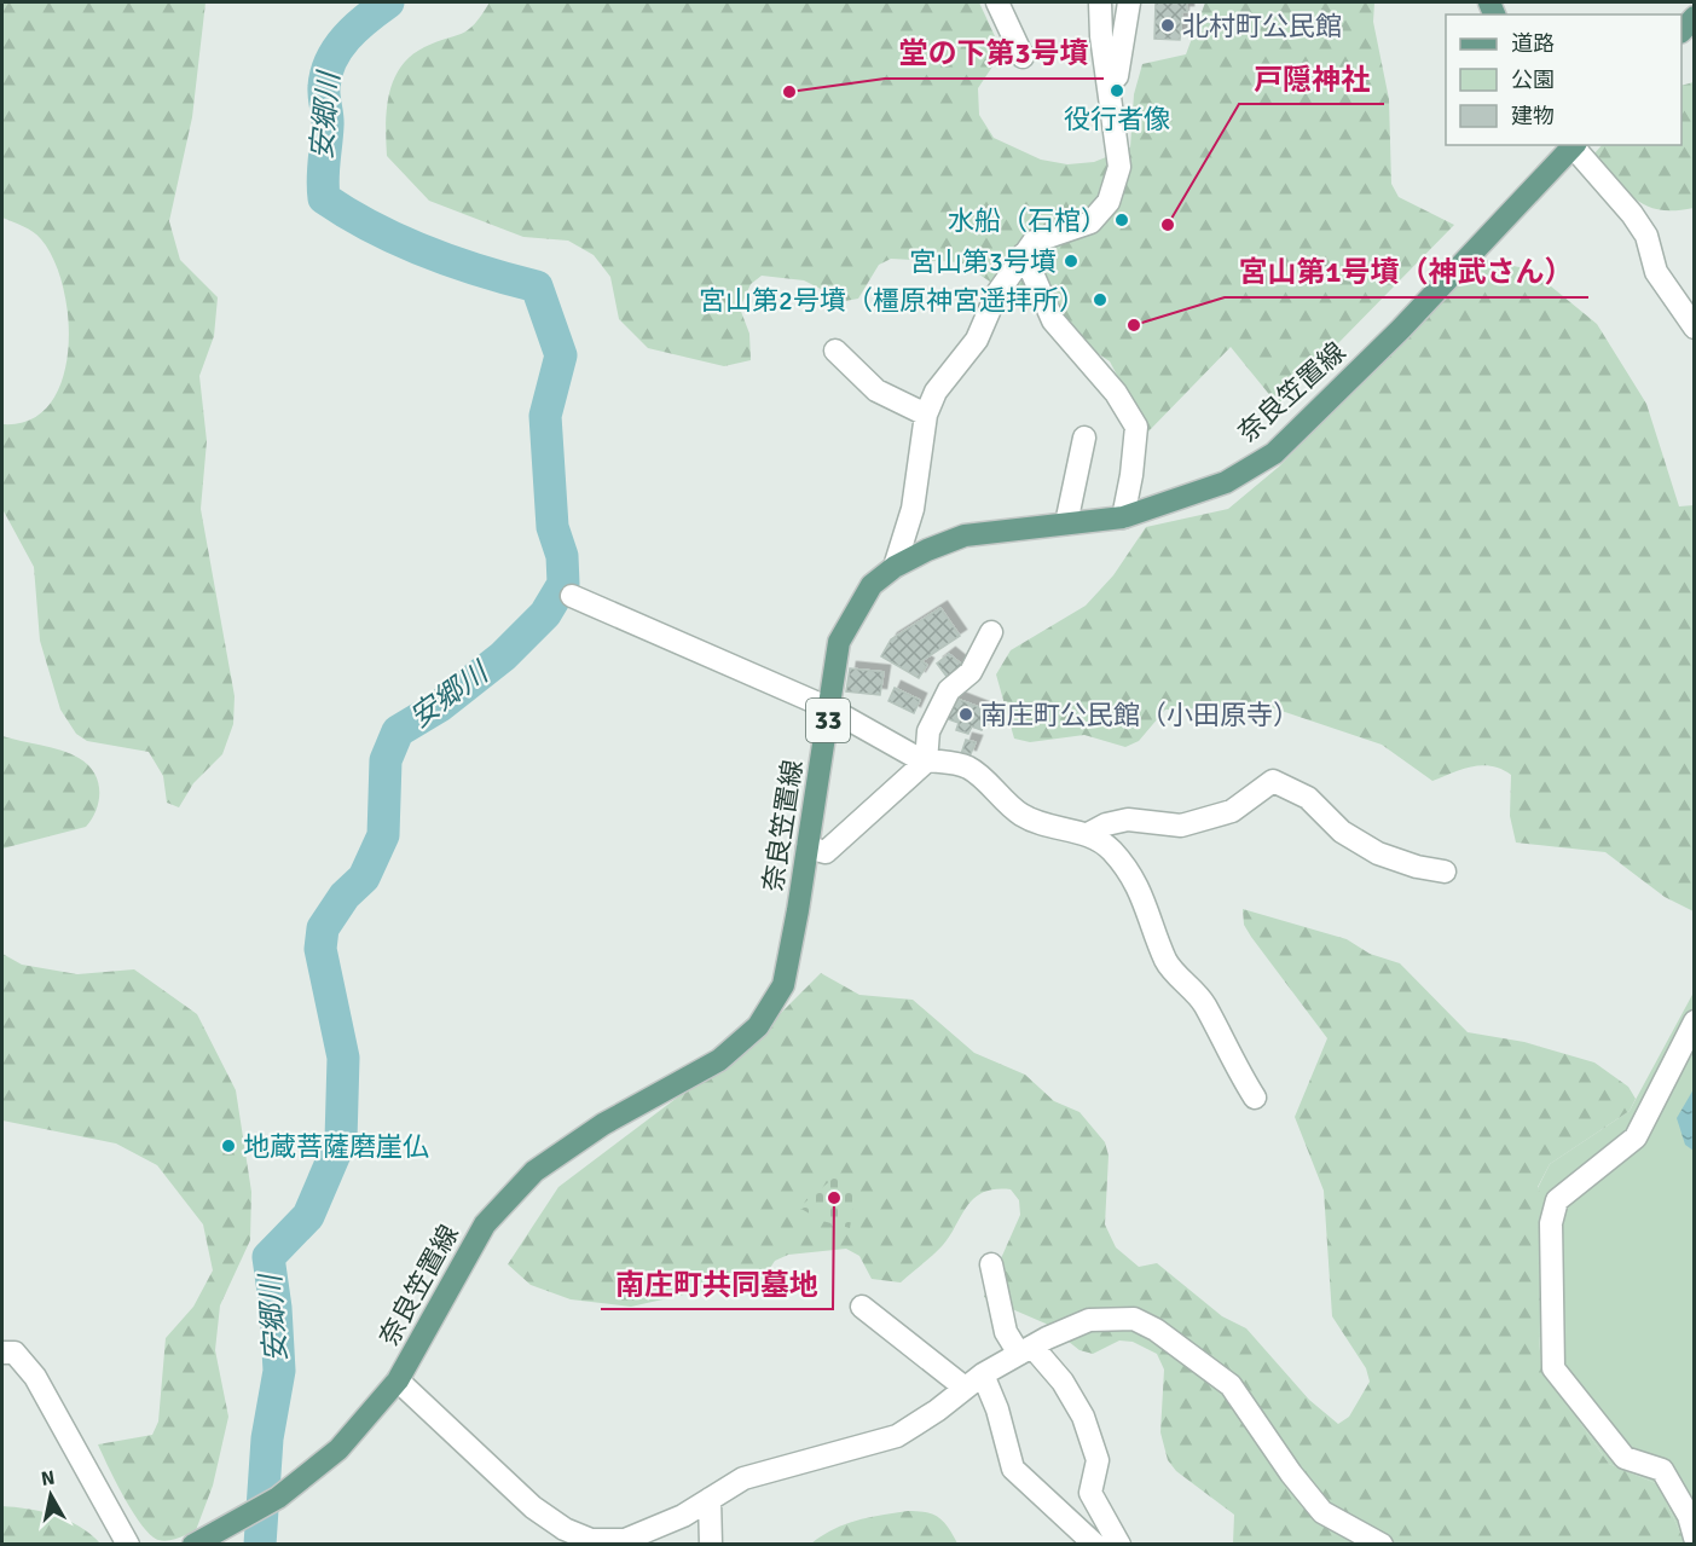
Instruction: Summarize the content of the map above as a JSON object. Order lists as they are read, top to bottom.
{
  "streets": {
    "main road": ["奈良笠置線", "33"]
  },
  "water": ["安郷川"],
  "places": [
    "北村町公民館",
    "役行者像",
    "堂の下第3号墳",
    "水船（石棺）",
    "戸隠神社",
    "宮山第3号墳",
    "宮山第2号墳（橿原神宮遥拝所）",
    "宮山第1号墳（神武さん）",
    "南庄町公民館（小田原寺）",
    "地蔵菩薩磨崖仏",
    "南庄町共同墓地"
  ],
  "legend": ["道路", "公園", "建物"],
  "north": "top"
}
